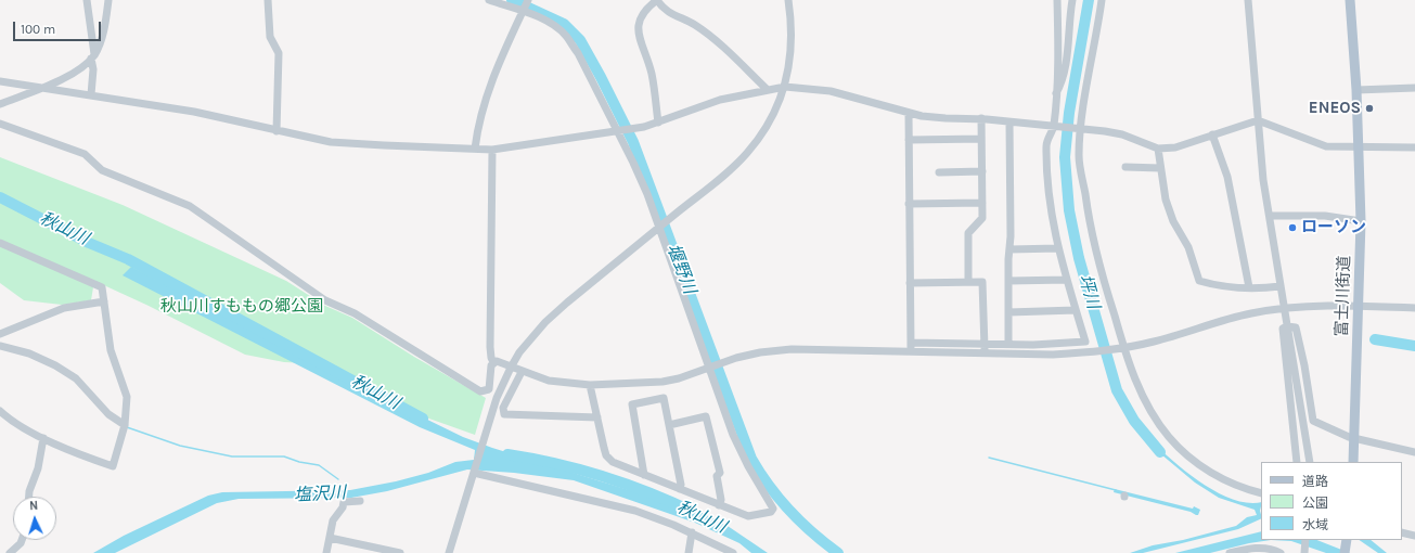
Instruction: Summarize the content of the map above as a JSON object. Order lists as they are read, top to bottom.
{
  "streets": {
    "main road": ["富士川街道"]
  },
  "water": [
    "秋山川",
    "堰野川",
    "坪川",
    "塩沢川"
  ],
  "parks": ["秋山川すももの郷公園"],
  "places": ["ENEOS", "ローソン"],
  "legend": ["道路", "公園", "水域"],
  "scale_bar": "100 m",
  "north": "top"
}
